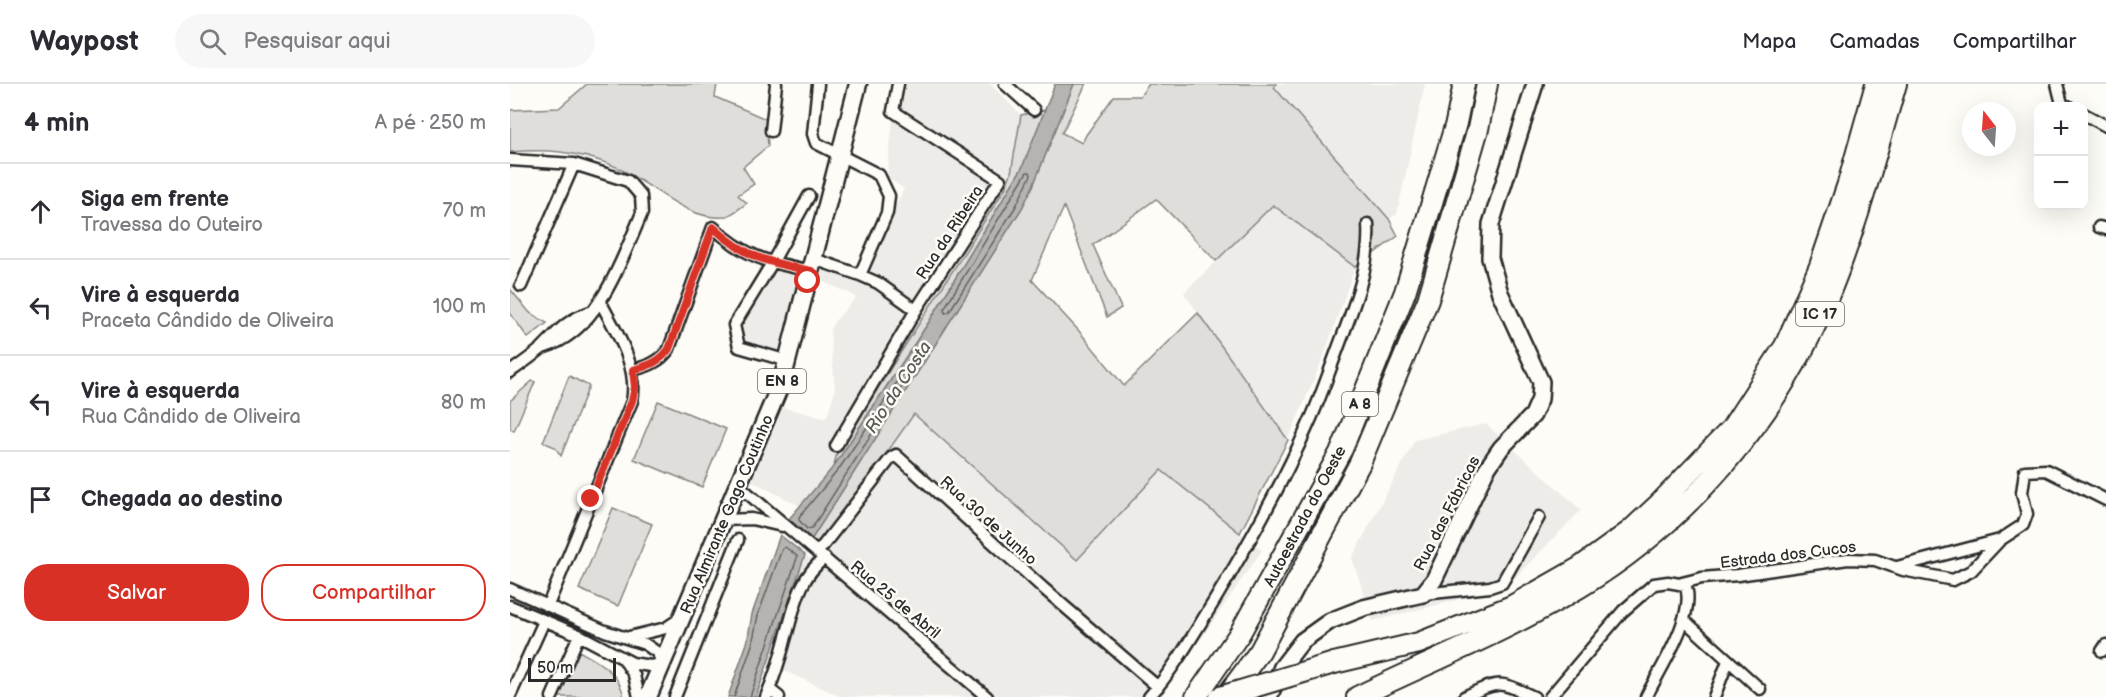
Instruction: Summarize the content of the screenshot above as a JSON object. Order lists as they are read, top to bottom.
{
  "streets": {
    "highway": ["IC 17", "A 8", "Autoestrada do Oeste"],
    "main road": ["EN 8", "Rua Almirante Gago Coutinho"],
    "street": [
      "Rua da Ribeira",
      "Rua das Fábricas",
      "Rua 30 de Junho",
      "Estrada dos Cucos",
      "Rua 25 de Abril"
    ]
  },
  "crossings": [
    ["Rua Almirante Gago Coutinho", "Rua 25 de Abril"],
    ["Rua 30 de Junho", "Rua 25 de Abril"]
  ],
  "water": ["Rio da Costa"],
  "scale_bar": "50 m",
  "north": "top",
  "page": {
    "header": "Waypost",
    "search": "Pesquisar aqui",
    "nav": ["Mapa", "Camadas", "Compartilhar"],
    "heading": ["4 min", "A pé · 250 m"],
    "map_buttons": ["+", "−"],
    "list": [
      ["Siga em frente", "Travessa do Outeiro", "70 m"],
      ["Vire à esquerda", "Praceta Cândido de Oliveira", "100 m"],
      ["Vire à esquerda", "Rua Cândido de Oliveira", "80 m"],
      "Chegada ao destino"
    ],
    "buttons": ["Salvar", "Compartilhar"],
    "scale": "50 m"
  }
}
